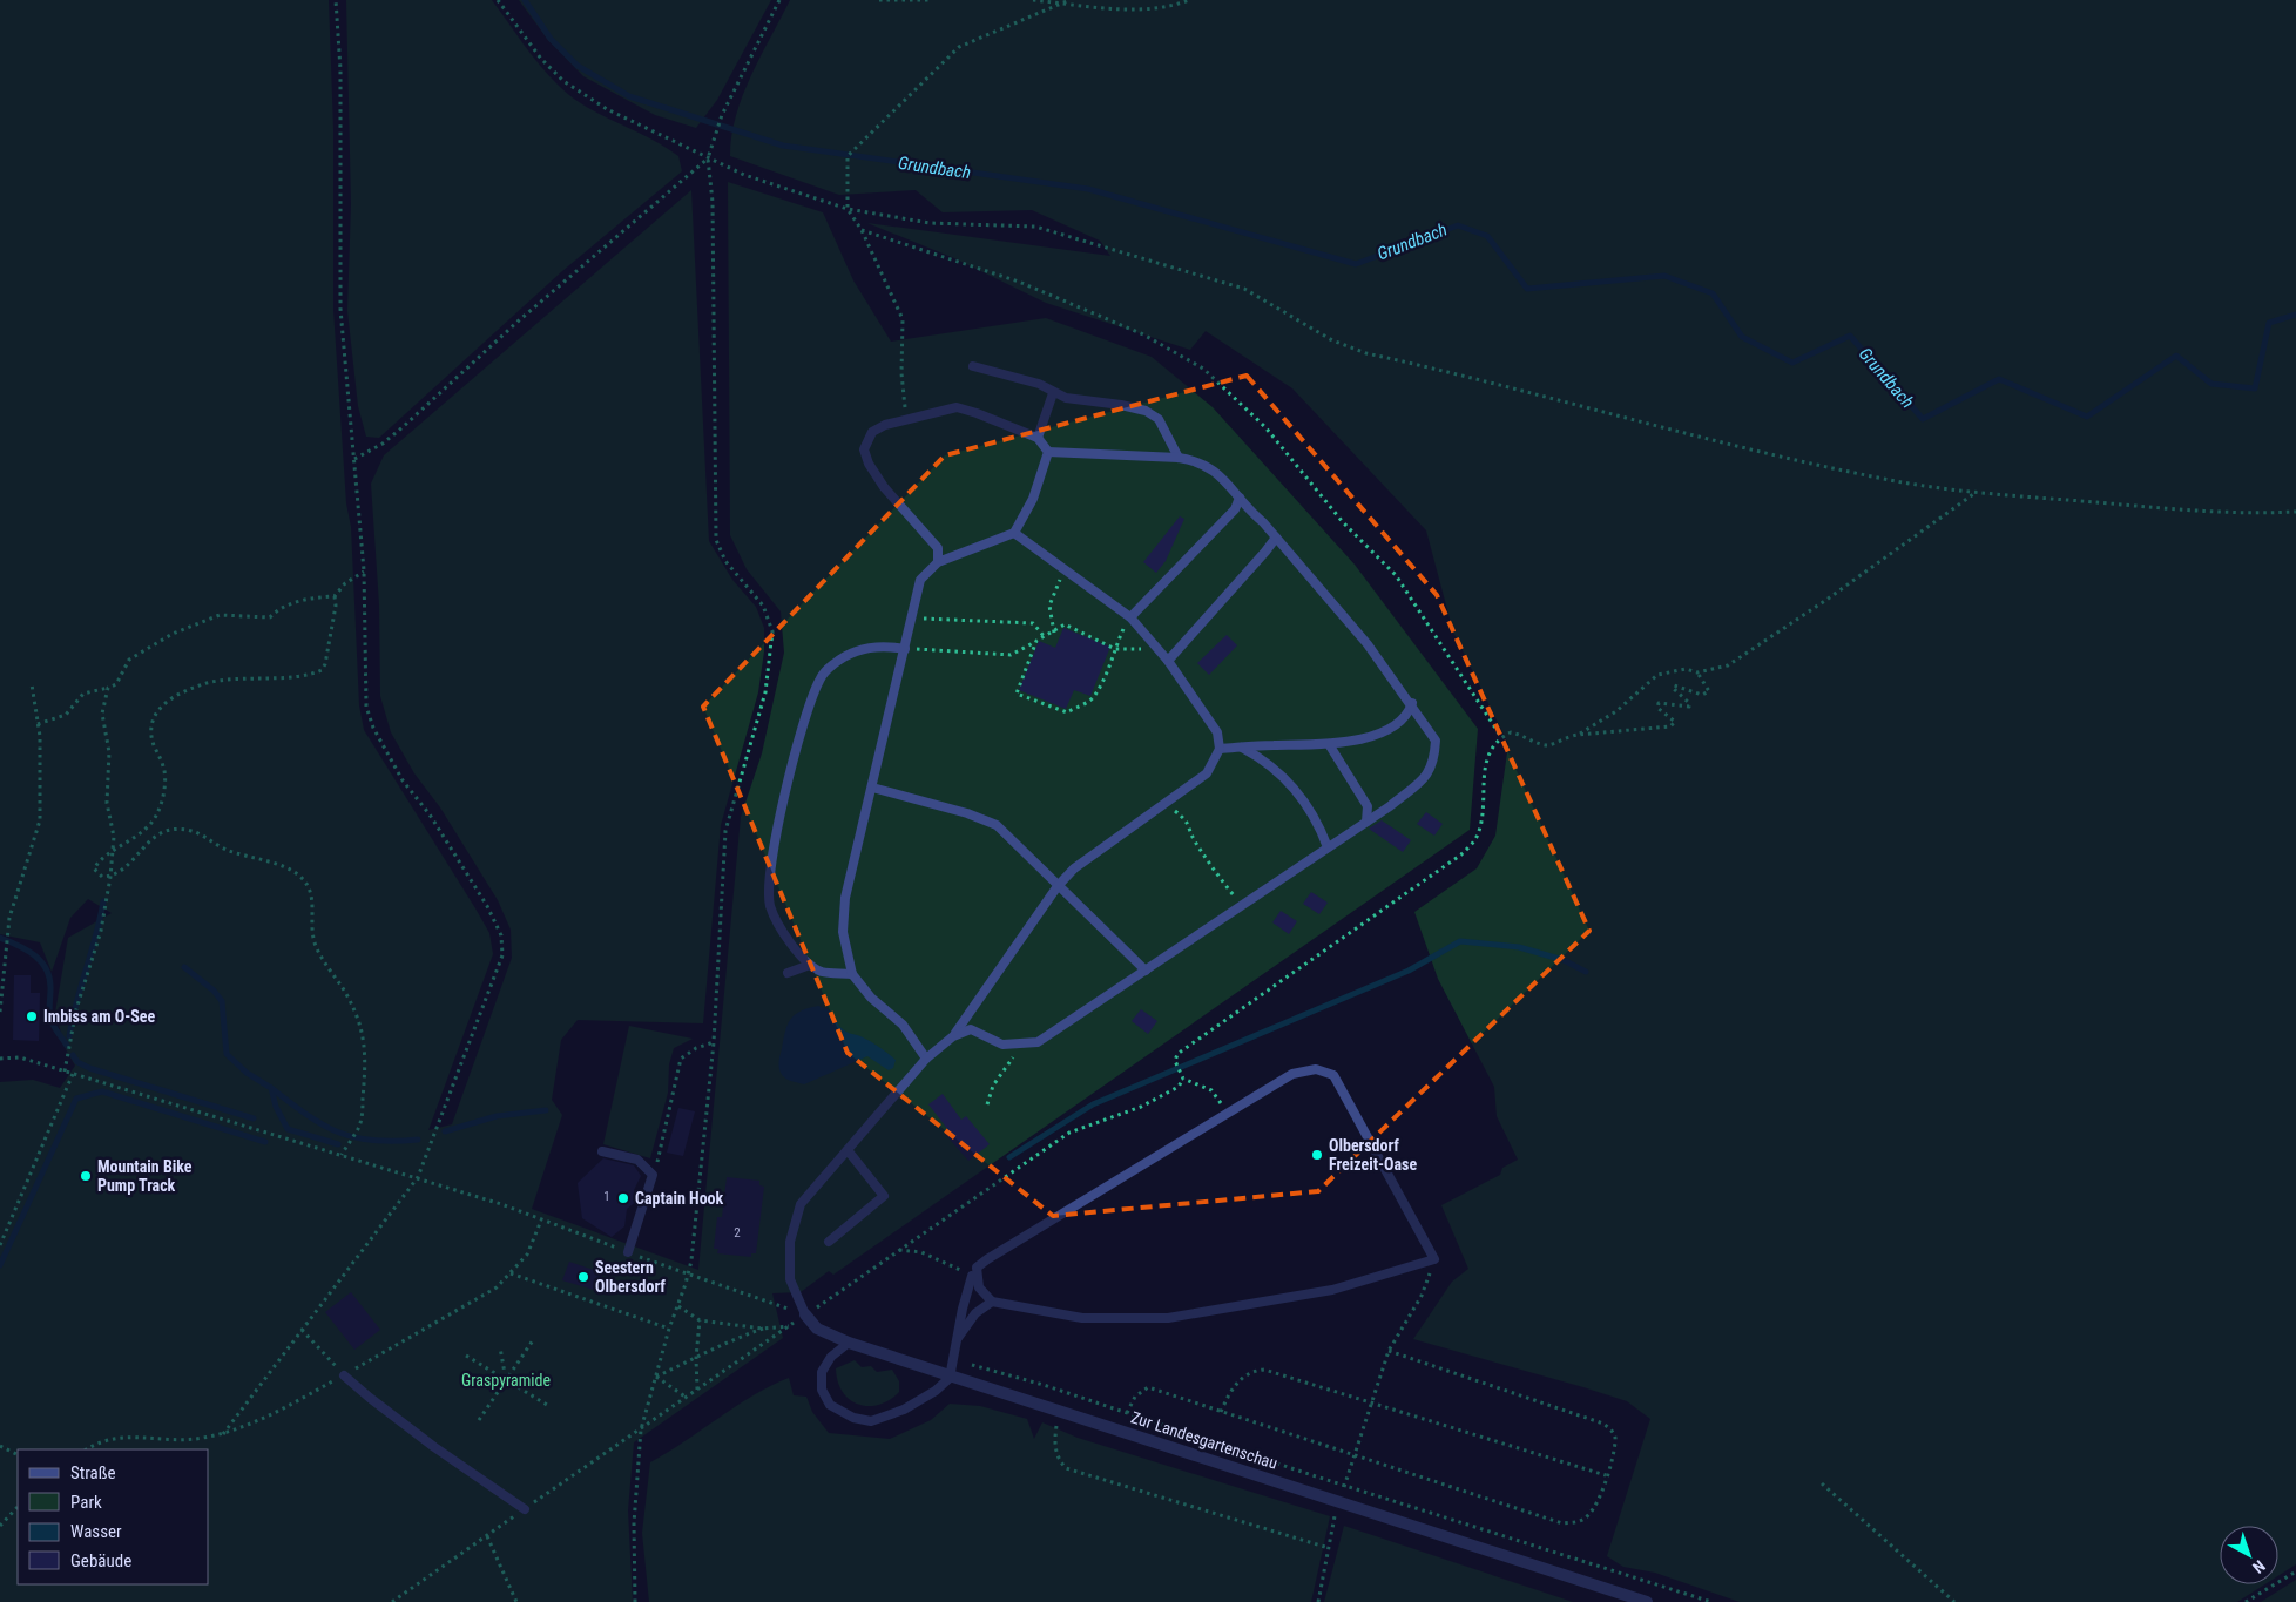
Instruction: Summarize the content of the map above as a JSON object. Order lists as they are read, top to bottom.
{
  "streets": {
    "street": ["Zur Landesgartenschau"]
  },
  "water": ["Grundbach"],
  "parks": ["Graspyramide"],
  "places": [
    "Imbiss am O-See",
    "Olbersdorf Freizeit-Oase",
    "Mountain Bike Pump Track",
    "Captain Hook",
    "Seestern Olbersdorf"
  ],
  "house_numbers": ["1", "2"],
  "legend": [
    "Straße",
    "Park",
    "Wasser",
    "Gebäude"
  ],
  "north": "bottom right"
}
